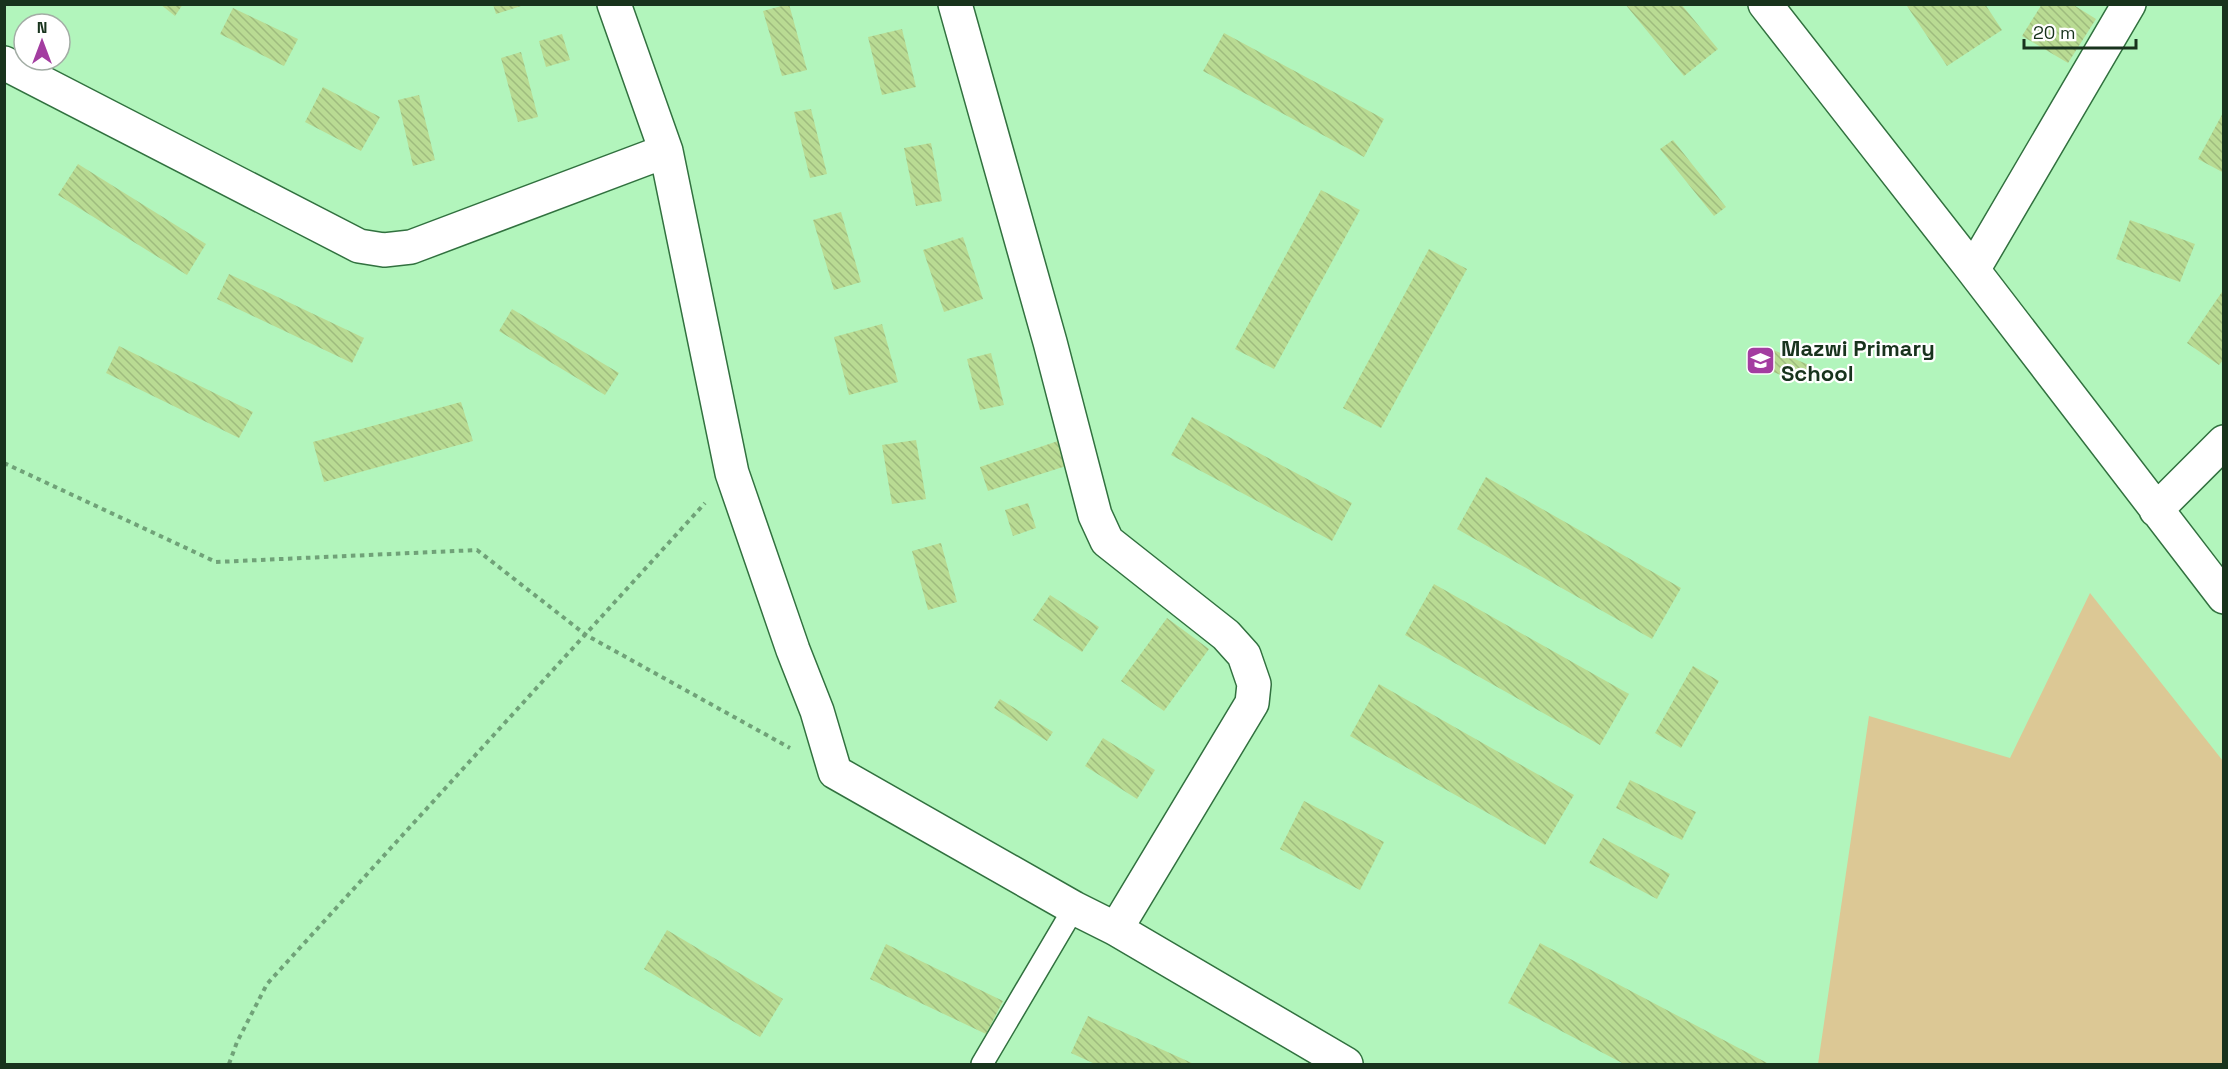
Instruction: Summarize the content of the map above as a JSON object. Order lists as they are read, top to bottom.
{
  "places": {
    "school or university": ["Mazwi Primary School"]
  },
  "scale_bar": "20 m",
  "north": "top"
}
